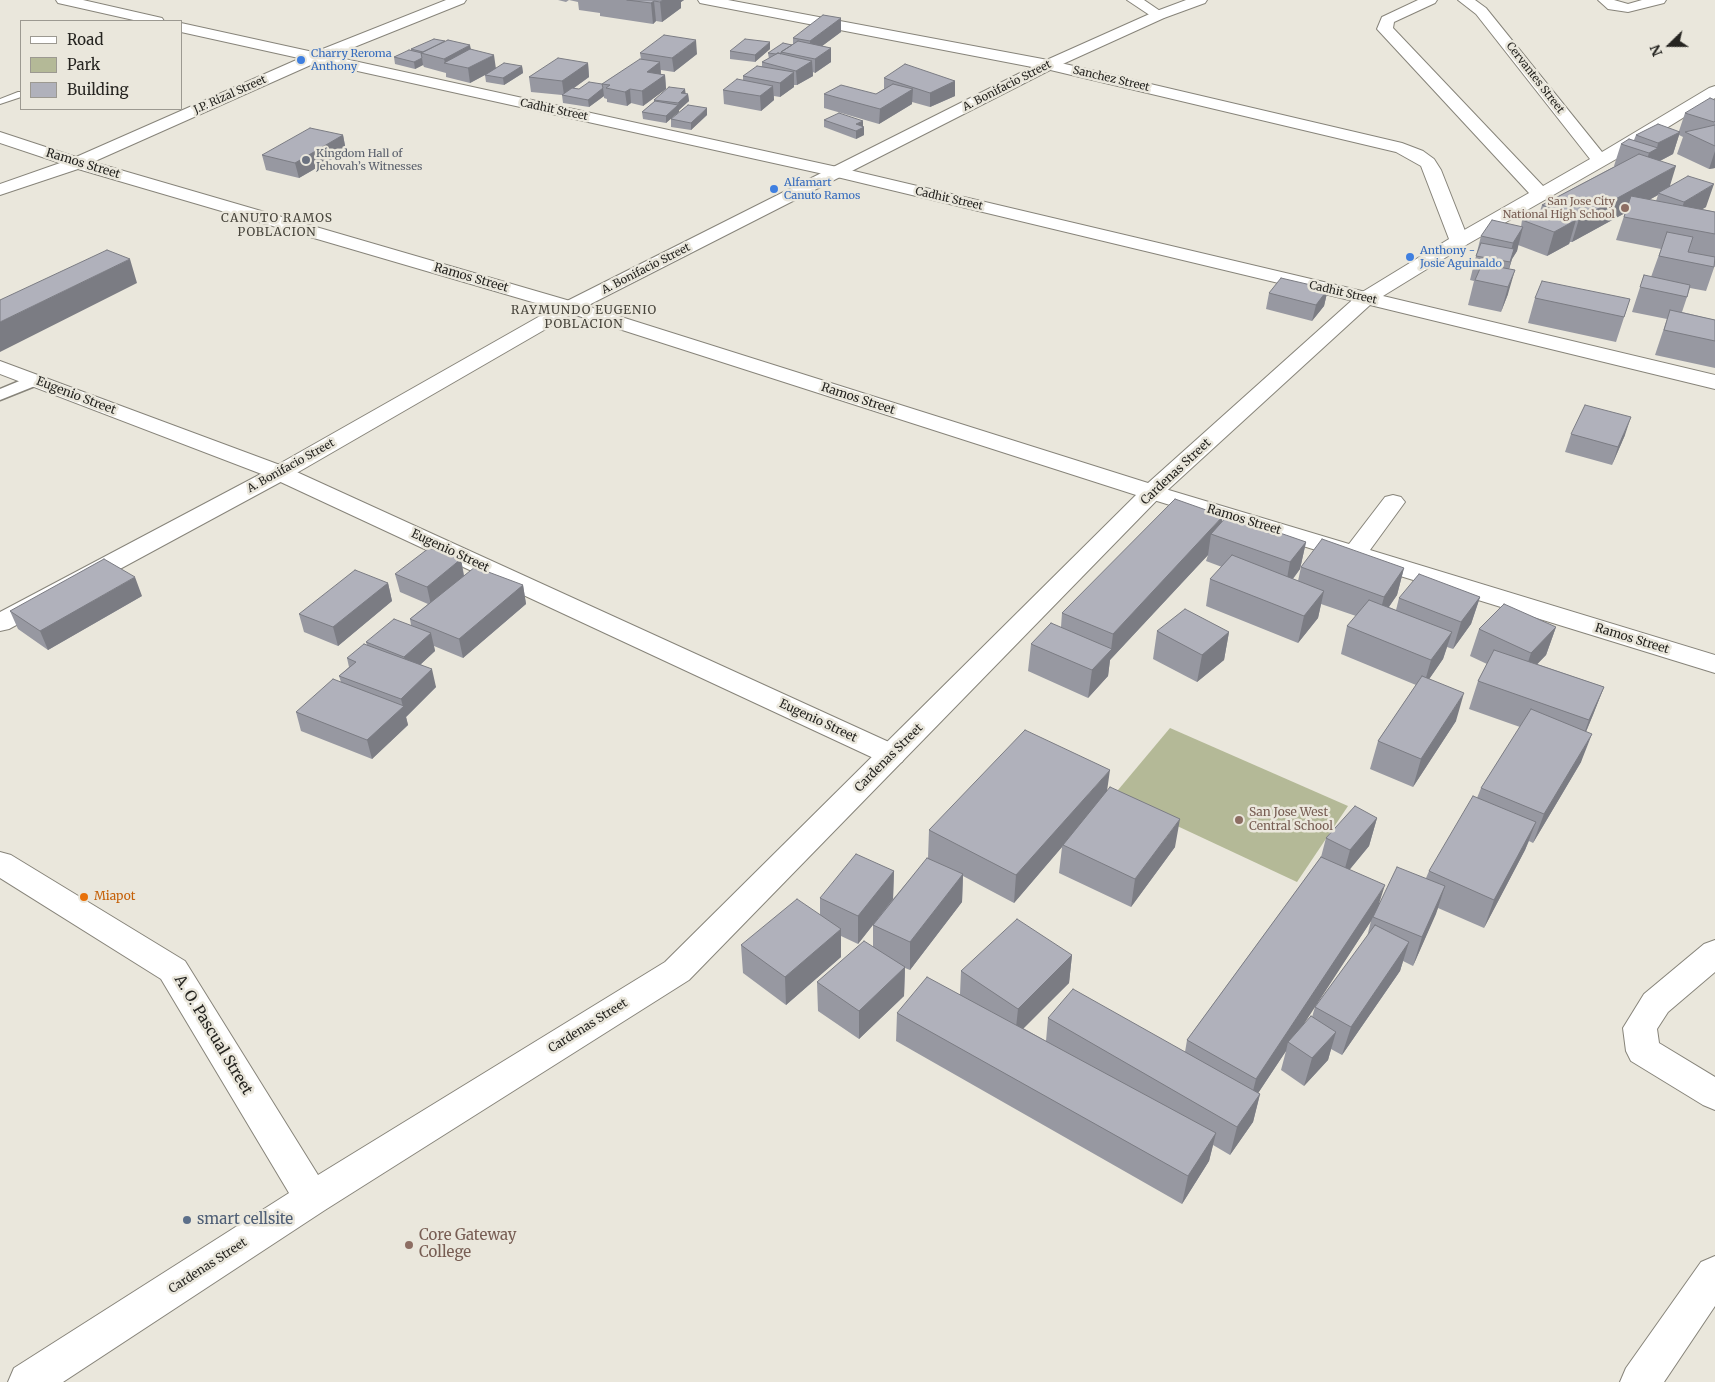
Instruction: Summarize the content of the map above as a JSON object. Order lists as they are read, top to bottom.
{
  "streets": {
    "street": [
      "Cervantes Street",
      "Sanchez Street",
      "A. Bonifacio Street",
      "J.P. Rizal Street",
      "Cadhit Street",
      "Ramos Street",
      "Eugenio Street",
      "Cardenas Street",
      "A. O. Pascual Street"
    ]
  },
  "crossings": [
    ["Cervantes Street", "Cardenas Street"],
    ["Sanchez Street", "A. Bonifacio Street"],
    ["Sanchez Street", "Cardenas Street"],
    ["A. Bonifacio Street", "Cadhit Street"],
    ["A. Bonifacio Street", "Ramos Street"],
    ["A. Bonifacio Street", "Eugenio Street"],
    ["J.P. Rizal Street", "Cadhit Street"],
    ["J.P. Rizal Street", "Ramos Street"],
    ["Cadhit Street", "Cardenas Street"],
    ["Ramos Street", "Cardenas Street"],
    ["Eugenio Street", "Cardenas Street"],
    ["Cardenas Street", "A. O. Pascual Street"]
  ],
  "districts": ["CANUTO RAMOS POBLACION", "RAYMUNDO EUGENIO POBLACION"],
  "places": [
    "Charry Reroma Anthony",
    "Kingdom Hall of Jehovah’s Witnesses",
    "Alfamart Canuto Ramos",
    "San Jose City National High School",
    "Anthony - Josie Aguinaldo",
    "San Jose West Central School",
    "Miapot",
    "smart cellsite",
    "Core Gateway College"
  ],
  "legend": ["Road", "Park", "Building"],
  "north": "left"
}
